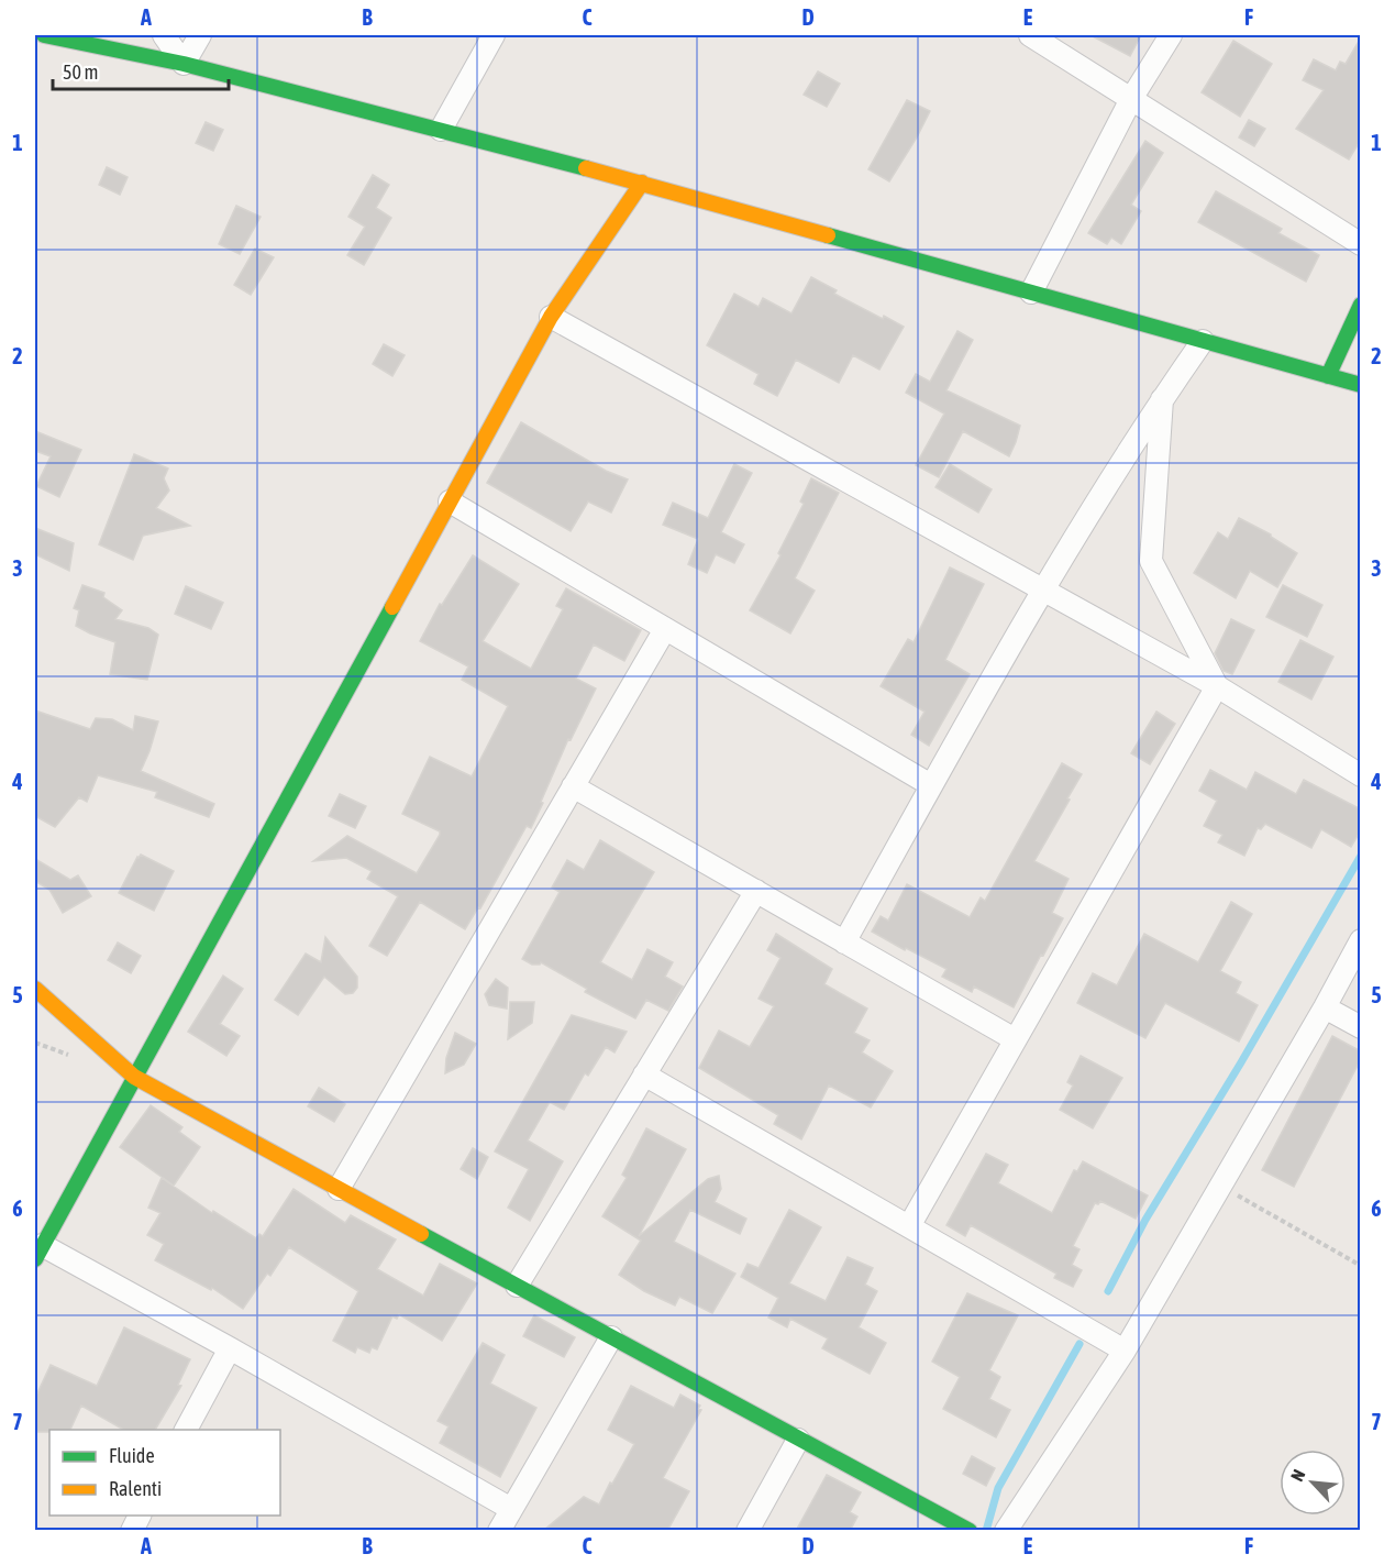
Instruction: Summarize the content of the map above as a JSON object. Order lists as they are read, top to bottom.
{
  "legend": ["Fluide", "Ralenti"],
  "scale_bar": "50 m",
  "north": "top left",
  "grid": {
    "columns": [
      "A",
      "B",
      "C",
      "D",
      "E",
      "F"
    ],
    "rows": [
      "1",
      "2",
      "3",
      "4",
      "5",
      "6",
      "7"
    ]
  }
}
